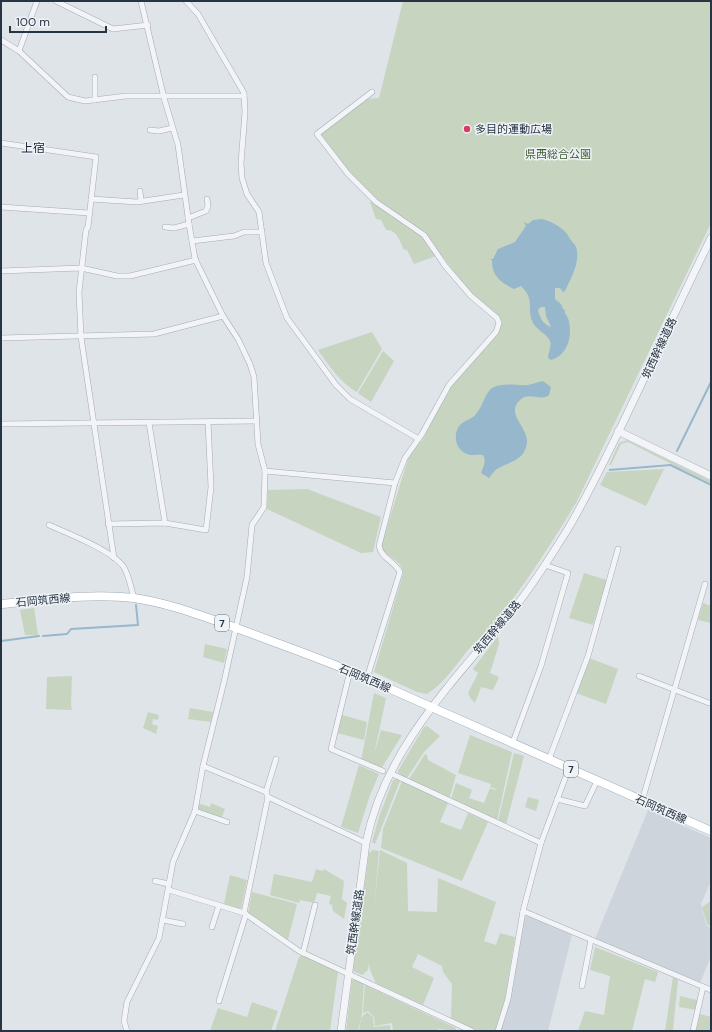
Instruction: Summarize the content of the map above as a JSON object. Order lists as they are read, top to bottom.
{
  "streets": {
    "main road": ["石岡筑西線", "7"],
    "street": ["筑西幹線道路"]
  },
  "crossings": [
    ["筑西幹線道路", "石岡筑西線"]
  ],
  "districts": ["上宿"],
  "parks": ["県西総合公園"],
  "places": ["多目的運動広場"],
  "scale_bar": "100 m"
}
